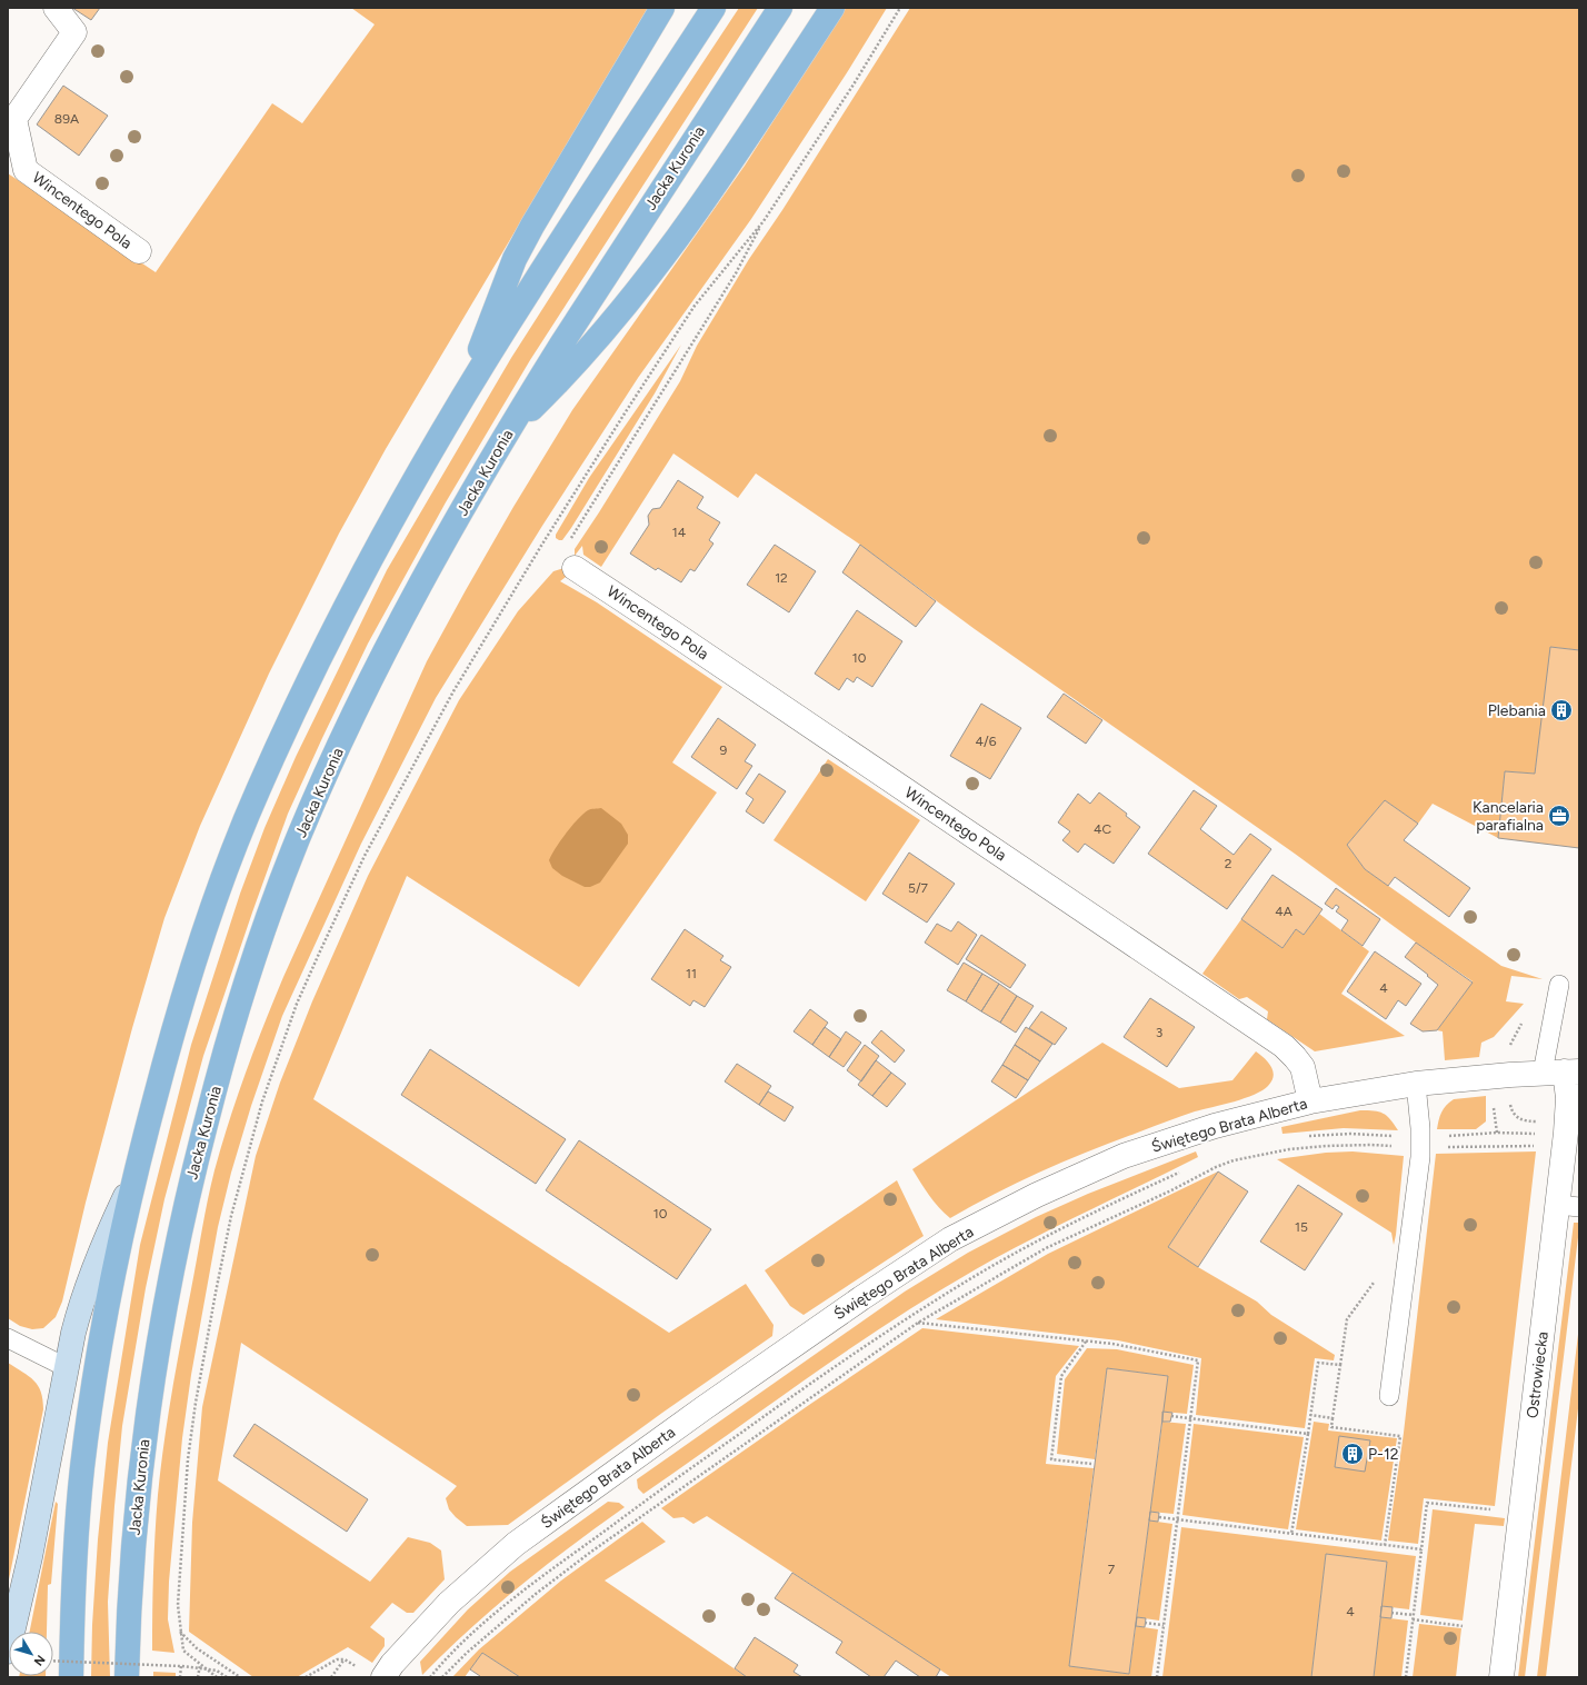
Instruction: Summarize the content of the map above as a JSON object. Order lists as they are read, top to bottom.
{
  "streets": {
    "main road": ["Jacka Kuronia"],
    "street": ["Wincentego Pola", "Świętego Brata Alberta", "Ostrowiecka"]
  },
  "crossings": [
    ["Wincentego Pola", "Świętego Brata Alberta"],
    ["Świętego Brata Alberta", "Ostrowiecka"]
  ],
  "places": {
    "building": ["Plebania", "P-12"],
    "office": ["Kancelaria parafialna"]
  },
  "house_numbers": [
    "89A",
    "14",
    "12",
    "10",
    "4/6",
    "9",
    "4C",
    "2",
    "5/7",
    "4A",
    "11",
    "4",
    "3",
    "10",
    "15",
    "7",
    "4"
  ],
  "north": "bottom right"
}
